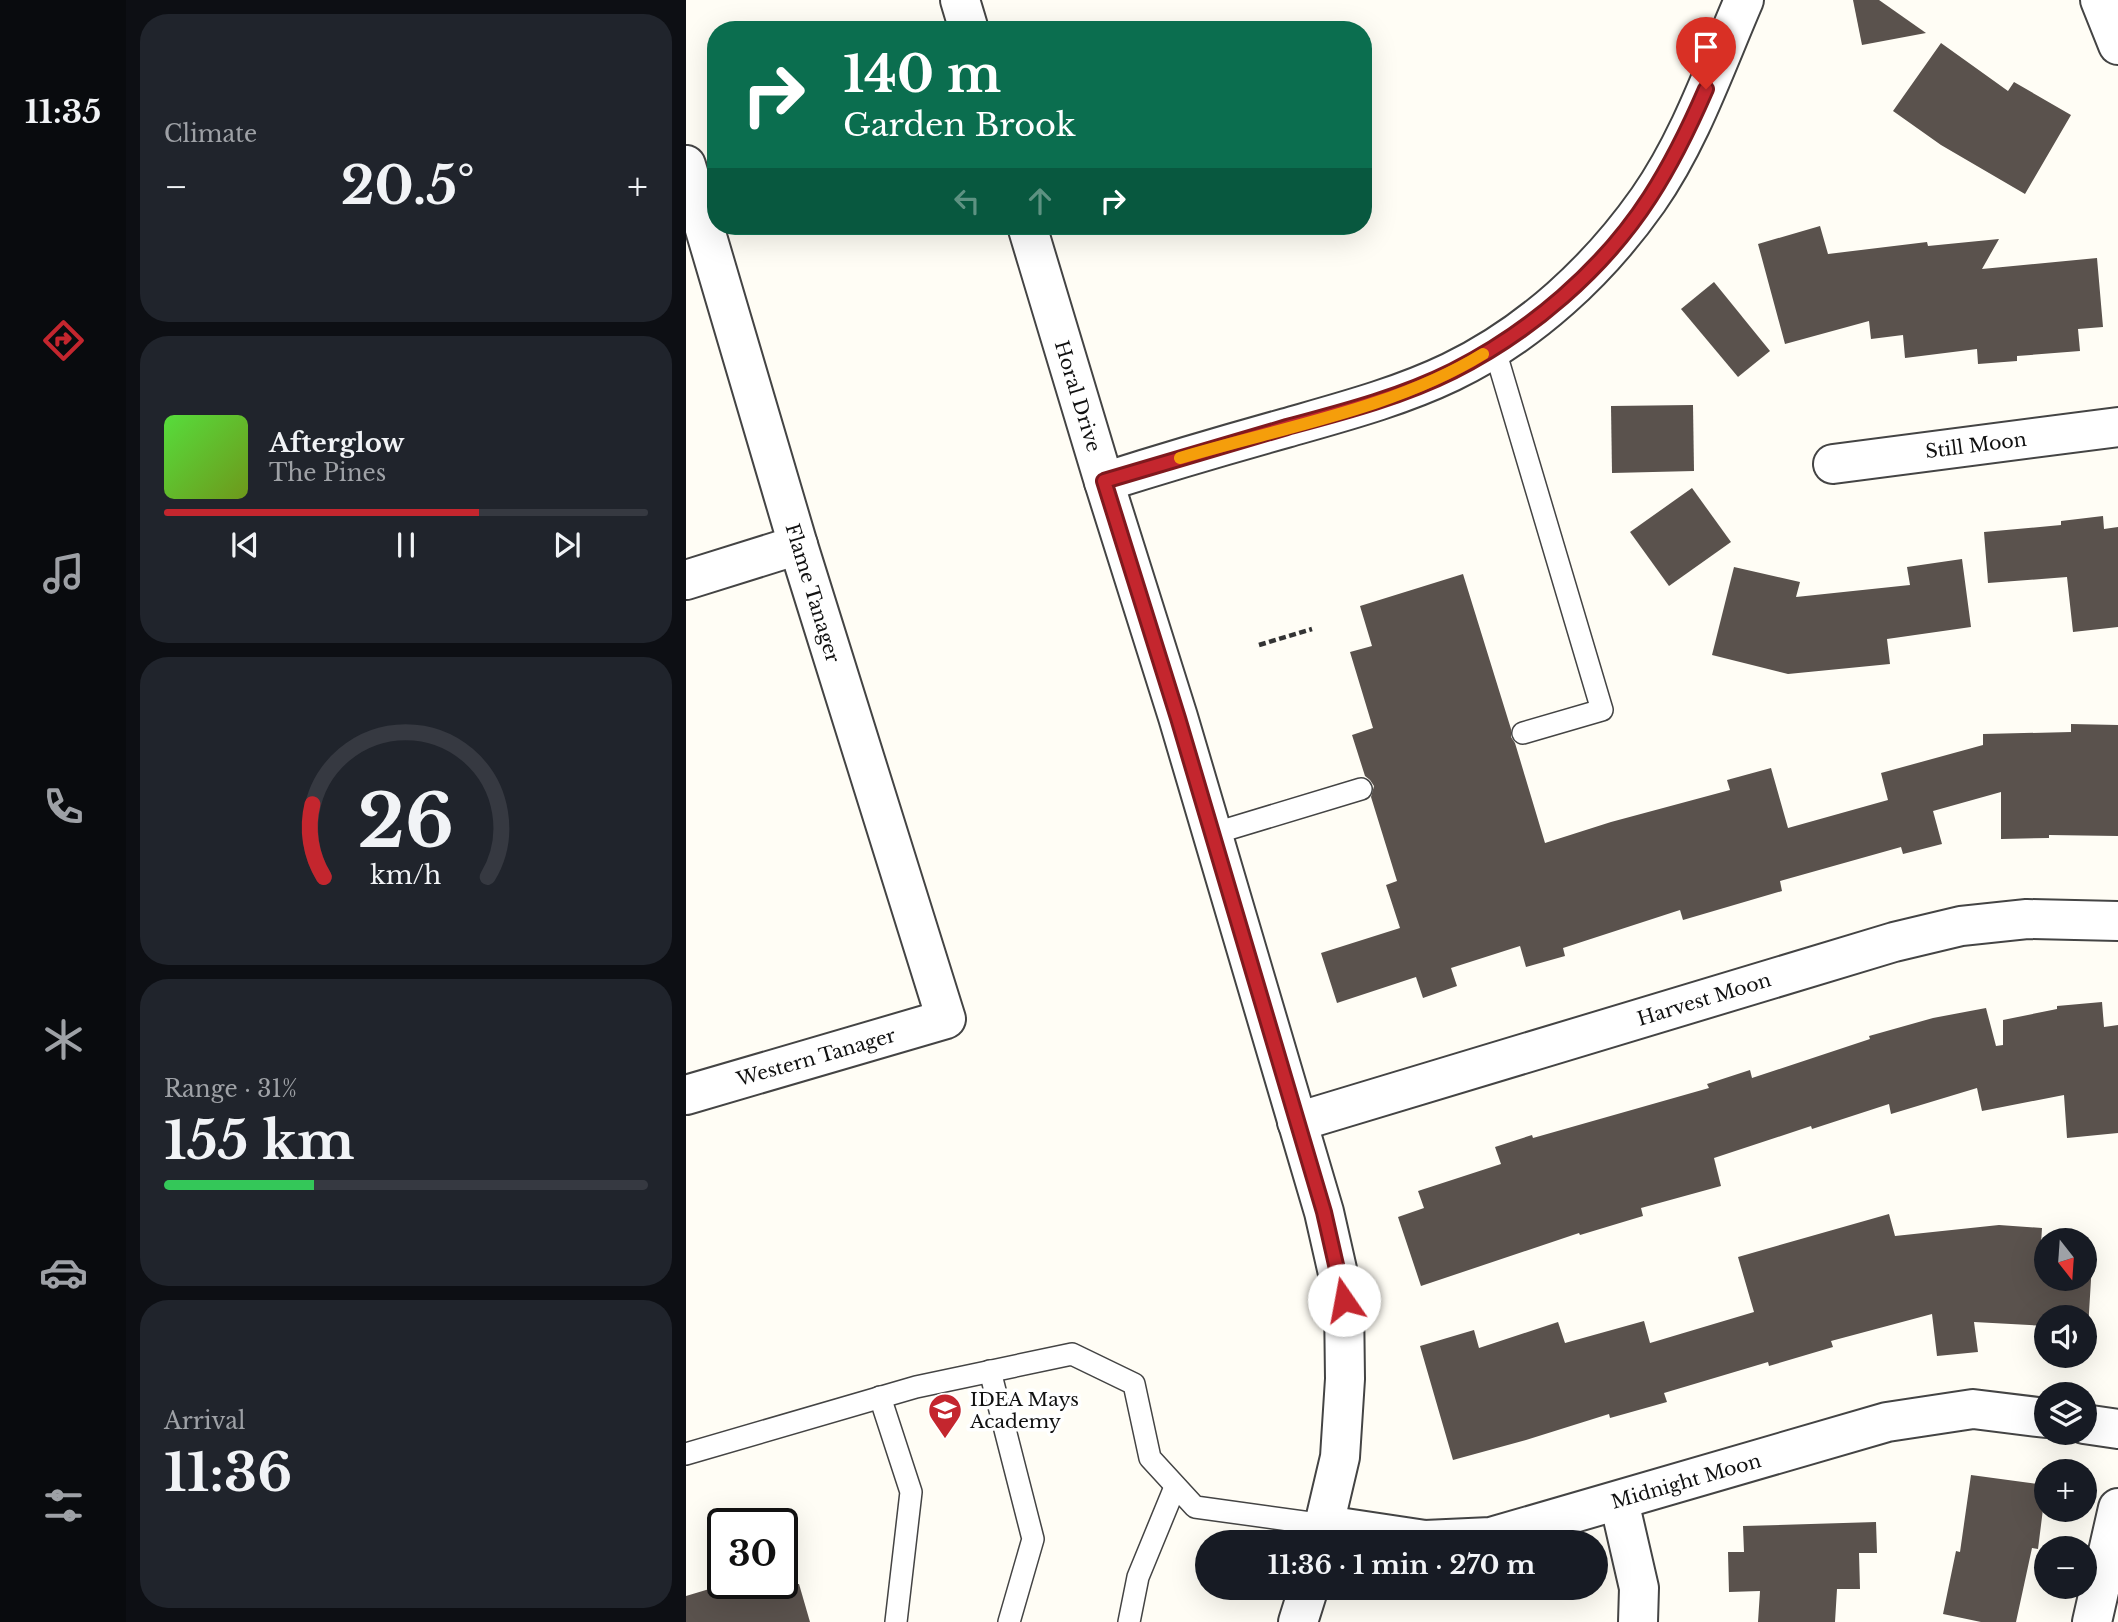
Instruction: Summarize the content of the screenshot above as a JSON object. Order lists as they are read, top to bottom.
{
  "streets": {
    "street": [
      "Horal Drive",
      "Still Moon",
      "Flame Tanager",
      "Harvest Moon",
      "Western Tanager",
      "Midnight Moon"
    ]
  },
  "crossings": [
    ["Horal Drive", "Harvest Moon"],
    ["Flame Tanager", "Western Tanager"]
  ],
  "places": {
    "school or university": ["IDEA Mays Academy"]
  },
  "north": "bottom",
  "page": {
    "tabs": "11:35",
    "tile": [
      "Climate",
      ["Range · 31%", "155 km"],
      ["Arrival", "11:36"]
    ],
    "turn": ["140 m", "Garden Brook"],
    "heat": ["−", "20.5°", "+"],
    "song": ["Afterglow", "The Pines"],
    "map_buttons": ["+", "−"],
    "limit": "30",
    "trip": "11:36 · 1 min · 270 m",
    "gauge": ["26", "km/h"]
  }
}
